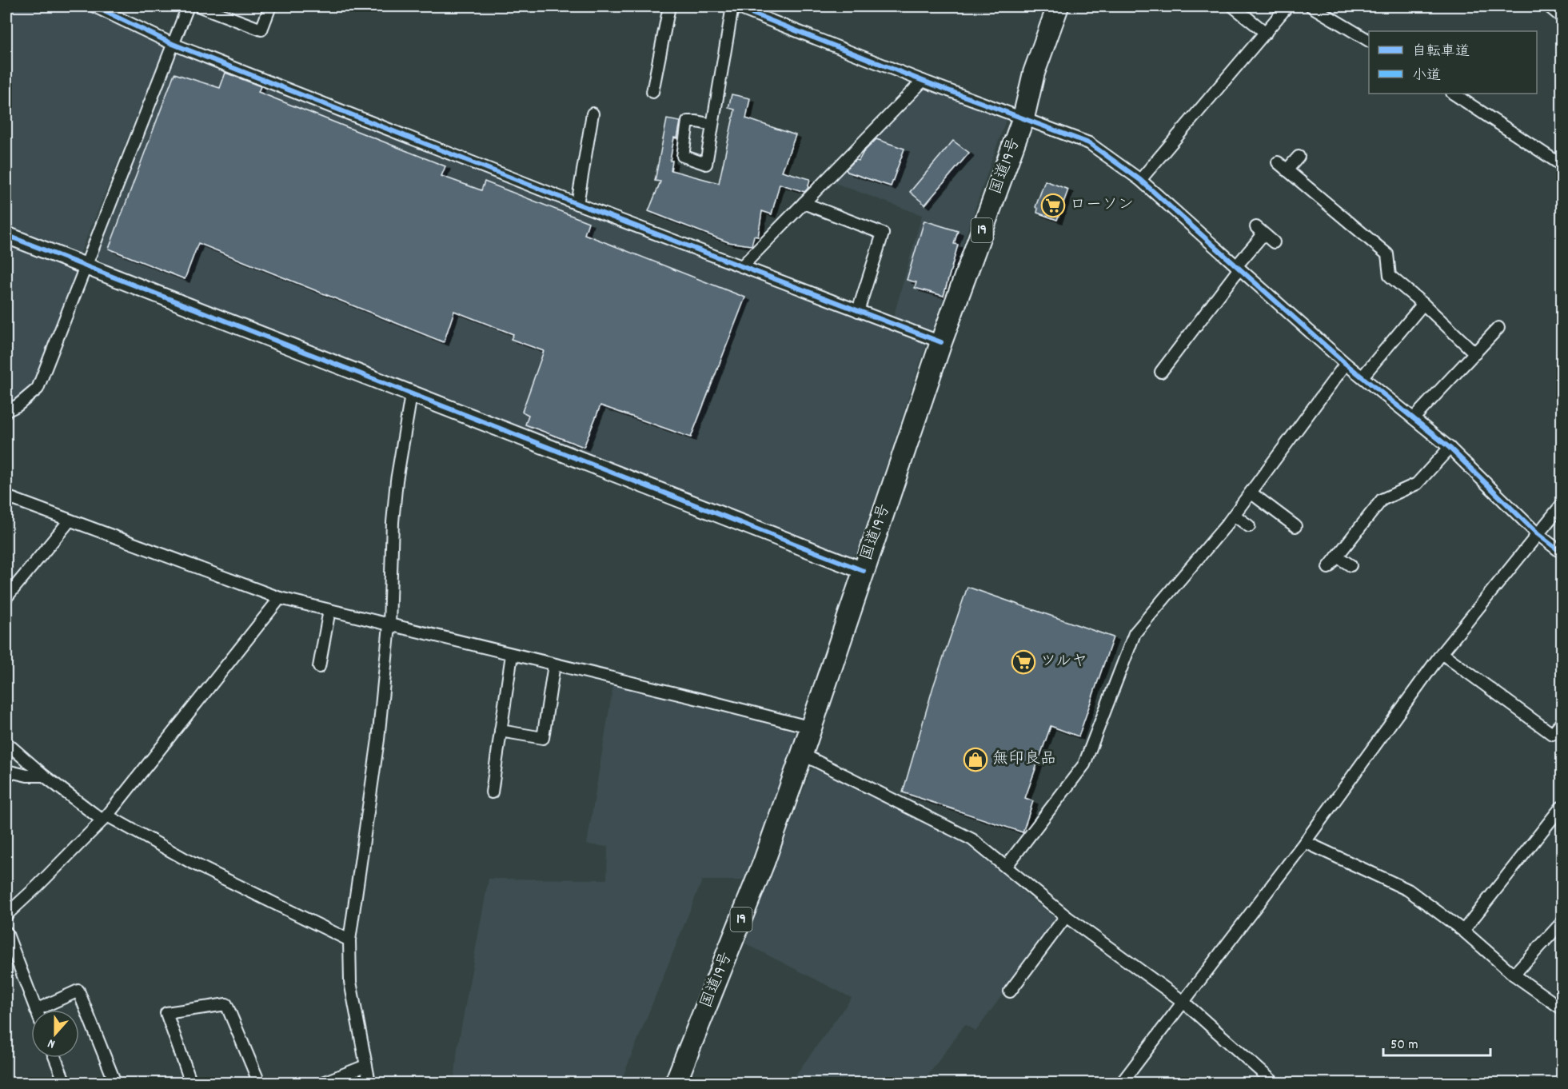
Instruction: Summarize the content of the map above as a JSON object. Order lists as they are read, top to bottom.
{
  "streets": {
    "highway": ["国道19号", "19"]
  },
  "places": {
    "supermarket": ["ローソン", "ツルヤ"],
    "shop": ["無印良品"]
  },
  "legend": ["自転車道", "小道"],
  "scale_bar": "50 m",
  "north": "bottom"
}
